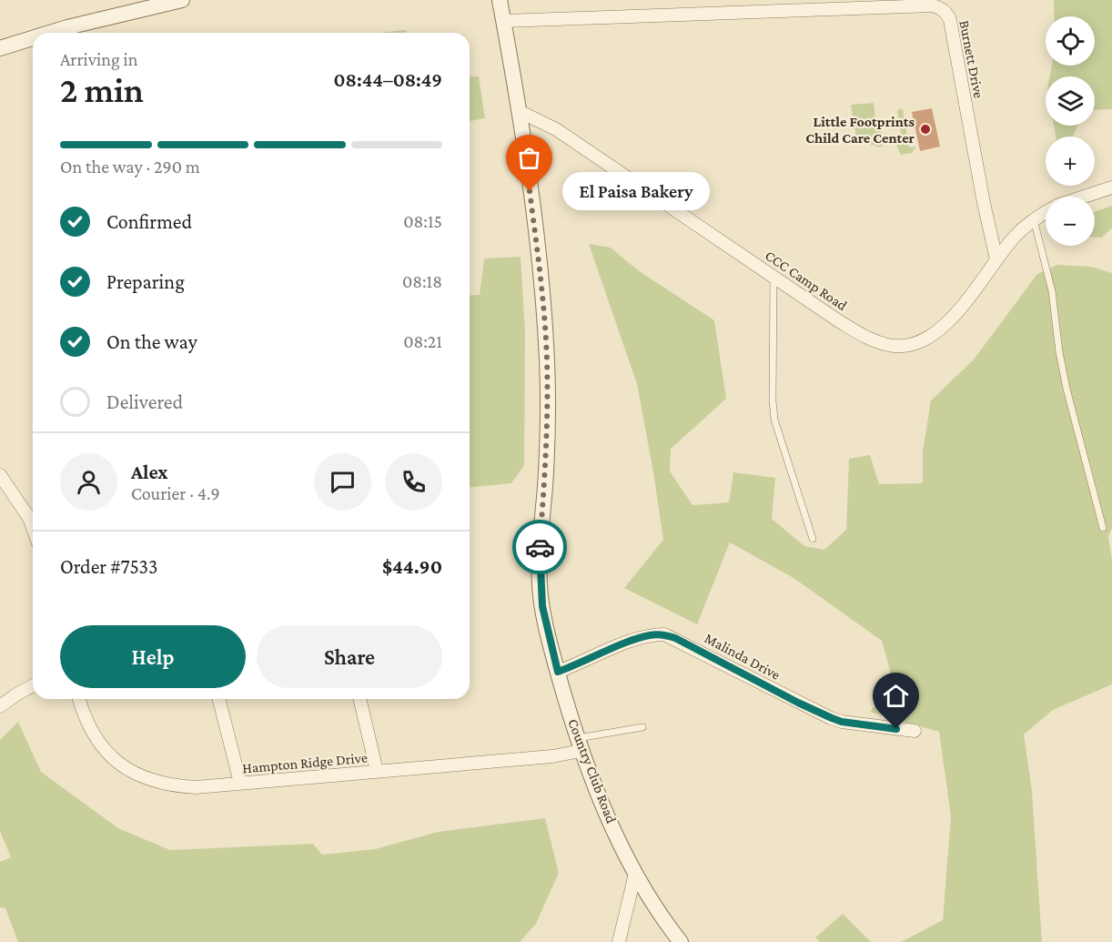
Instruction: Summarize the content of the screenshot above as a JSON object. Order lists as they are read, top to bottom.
{
  "streets": {
    "street": [
      "Burnett Drive",
      "CCC Camp Road",
      "Malinda Drive",
      "Hampton Ridge Drive",
      "Country Club Road"
    ]
  },
  "crossings": [
    ["Burnett Drive", "CCC Camp Road"],
    ["Burnett Drive", "Country Club Road"],
    ["CCC Camp Road", "Country Club Road"],
    ["Malinda Drive", "Country Club Road"],
    ["Hampton Ridge Drive", "Country Club Road"]
  ],
  "places": ["Little Footprints Child Care Center", "El Paisa Bakery"],
  "page": {
    "map_buttons": ["+", "−"],
    "heading": ["2 min", "Arriving in", "08:44–08:49"],
    "panel": [
      "Alex",
      "Courier · 4.9",
      "Order #7533",
      "$44.90"
    ],
    "bar": "On the way · 290 m",
    "bubble": "El Paisa Bakery",
    "list": [
      ["Confirmed", "08:15"],
      ["Preparing", "08:18"],
      ["On the way", "08:21"],
      "Delivered"
    ],
    "buttons": ["Help", "Share"]
  }
}
